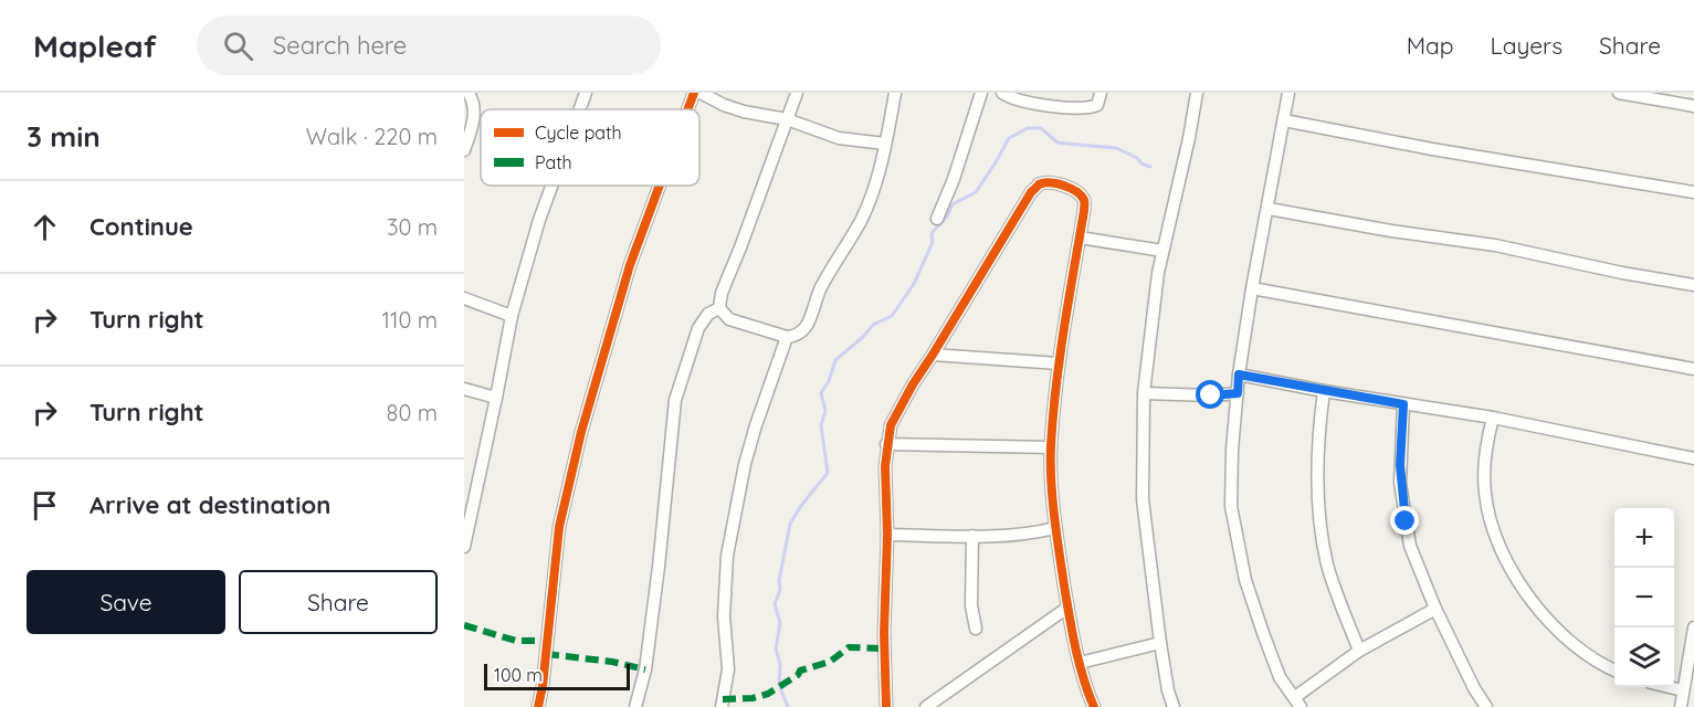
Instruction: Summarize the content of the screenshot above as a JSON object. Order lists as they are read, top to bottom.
{
  "legend": ["Cycle path", "Path"],
  "scale_bar": "100 m",
  "page": {
    "header": "Mapleaf",
    "search": "Search here",
    "nav": ["Map", "Layers", "Share"],
    "heading": ["3 min", "Walk · 220 m"],
    "list": [
      ["Continue", "30 m"],
      ["Turn right", "110 m"],
      ["Turn right", "80 m"],
      "Arrive at destination"
    ],
    "map_buttons": ["+", "−"],
    "buttons": ["Save", "Share"],
    "scale": "100 m"
  }
}
